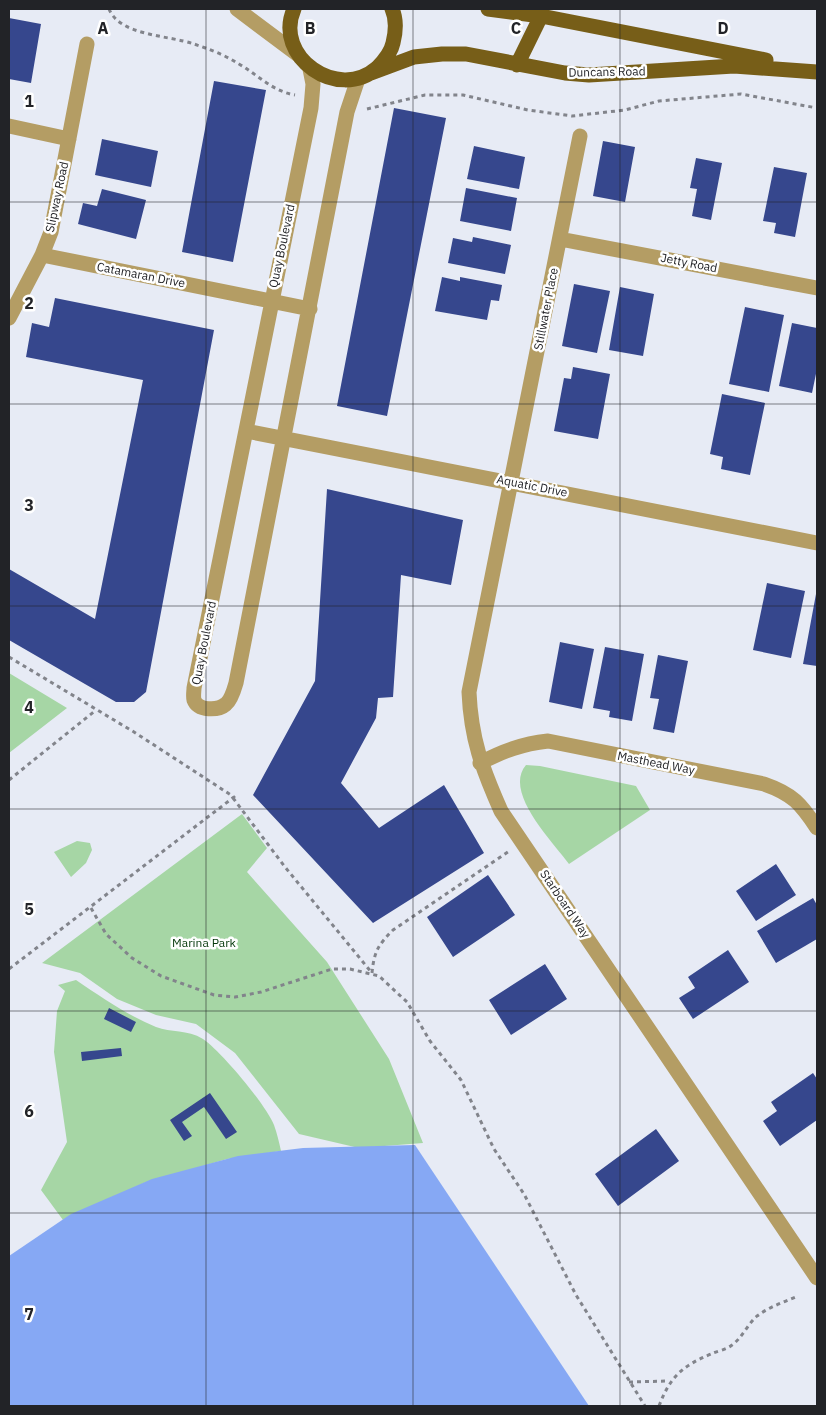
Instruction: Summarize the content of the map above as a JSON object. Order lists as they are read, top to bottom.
{
  "streets": {
    "main road": ["Duncans Road"],
    "street": [
      "Slipway Road",
      "Quay Boulevard",
      "Jetty Road",
      "Catamaran Drive",
      "Stillwater Place",
      "Aquatic Drive",
      "Masthead Way",
      "Starboard Way"
    ]
  },
  "crossings": [
    ["Duncans Road", "Quay Boulevard"],
    ["Slipway Road", "Catamaran Drive"],
    ["Quay Boulevard", "Catamaran Drive"],
    ["Quay Boulevard", "Aquatic Drive"],
    ["Jetty Road", "Stillwater Place"],
    ["Stillwater Place", "Aquatic Drive"],
    ["Stillwater Place", "Starboard Way"],
    ["Aquatic Drive", "Starboard Way"],
    ["Masthead Way", "Starboard Way"]
  ],
  "parks": ["Marina Park"],
  "grid": {
    "columns": [
      "A",
      "B",
      "C",
      "D"
    ],
    "rows": [
      "1",
      "2",
      "3",
      "4",
      "5",
      "6",
      "7"
    ]
  }
}
